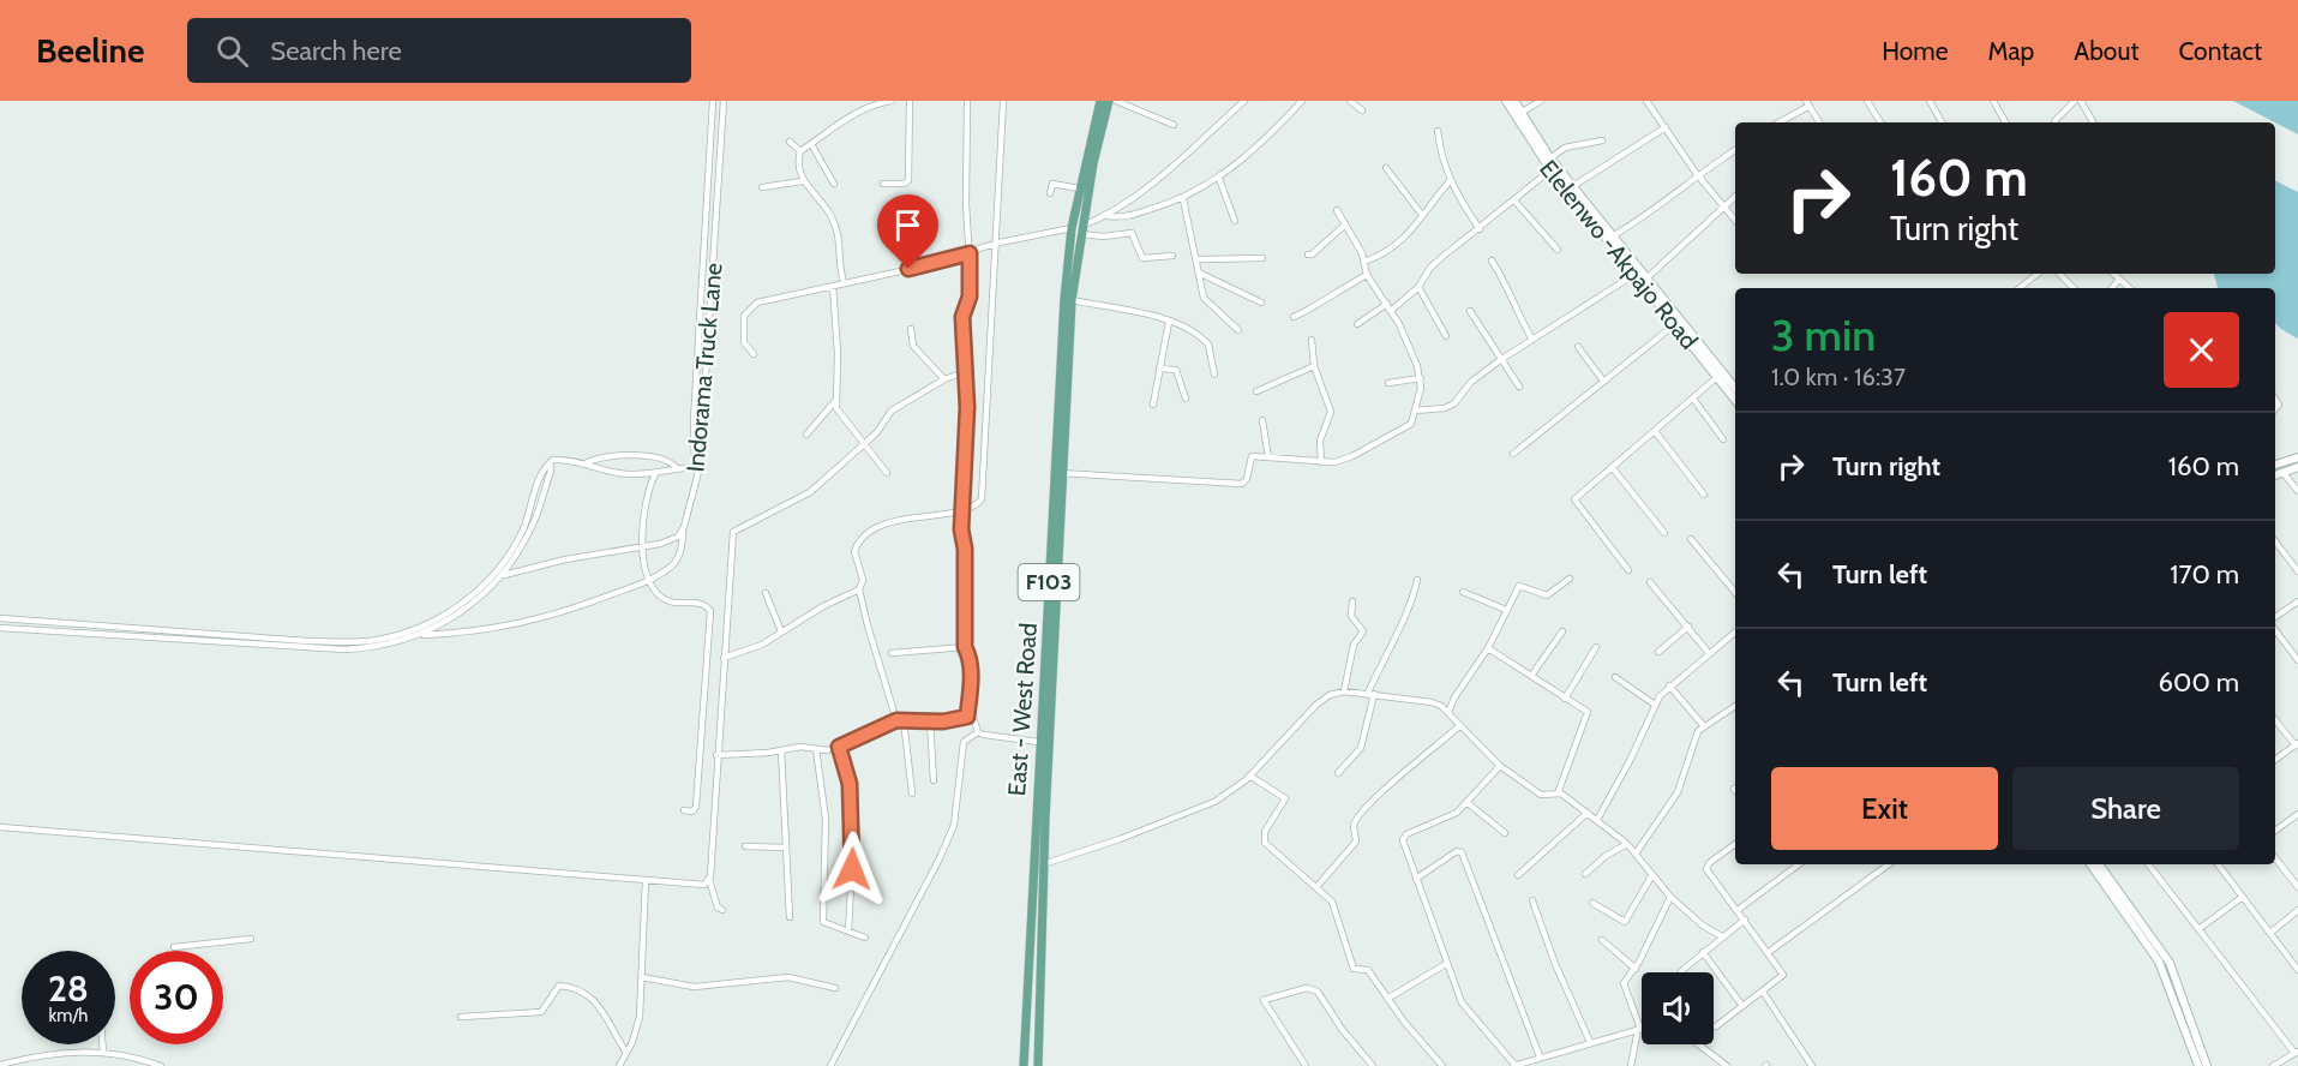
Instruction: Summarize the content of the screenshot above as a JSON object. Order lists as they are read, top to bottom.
{
  "streets": {
    "main road": ["Elelenwo -Akpajo Road", "F103", "East - West Road"],
    "street": ["Indorama Truck Lane"]
  },
  "page": {
    "header": "Beeline",
    "search": "Search here",
    "nav": [
      "Home",
      "Map",
      "About",
      "Contact"
    ],
    "turn": ["160 m", "Turn right"],
    "heading": ["3 min", "1.0 km · 16:37"],
    "list": [
      {
        "name": "Turn right",
        "value": "160 m"
      },
      {
        "name": "Turn left",
        "value": "170 m"
      },
      {
        "name": "Turn left",
        "value": "600 m"
      }
    ],
    "buttons": ["Exit", "Share"],
    "speed": "28 km/h",
    "limit": "30"
  }
}
